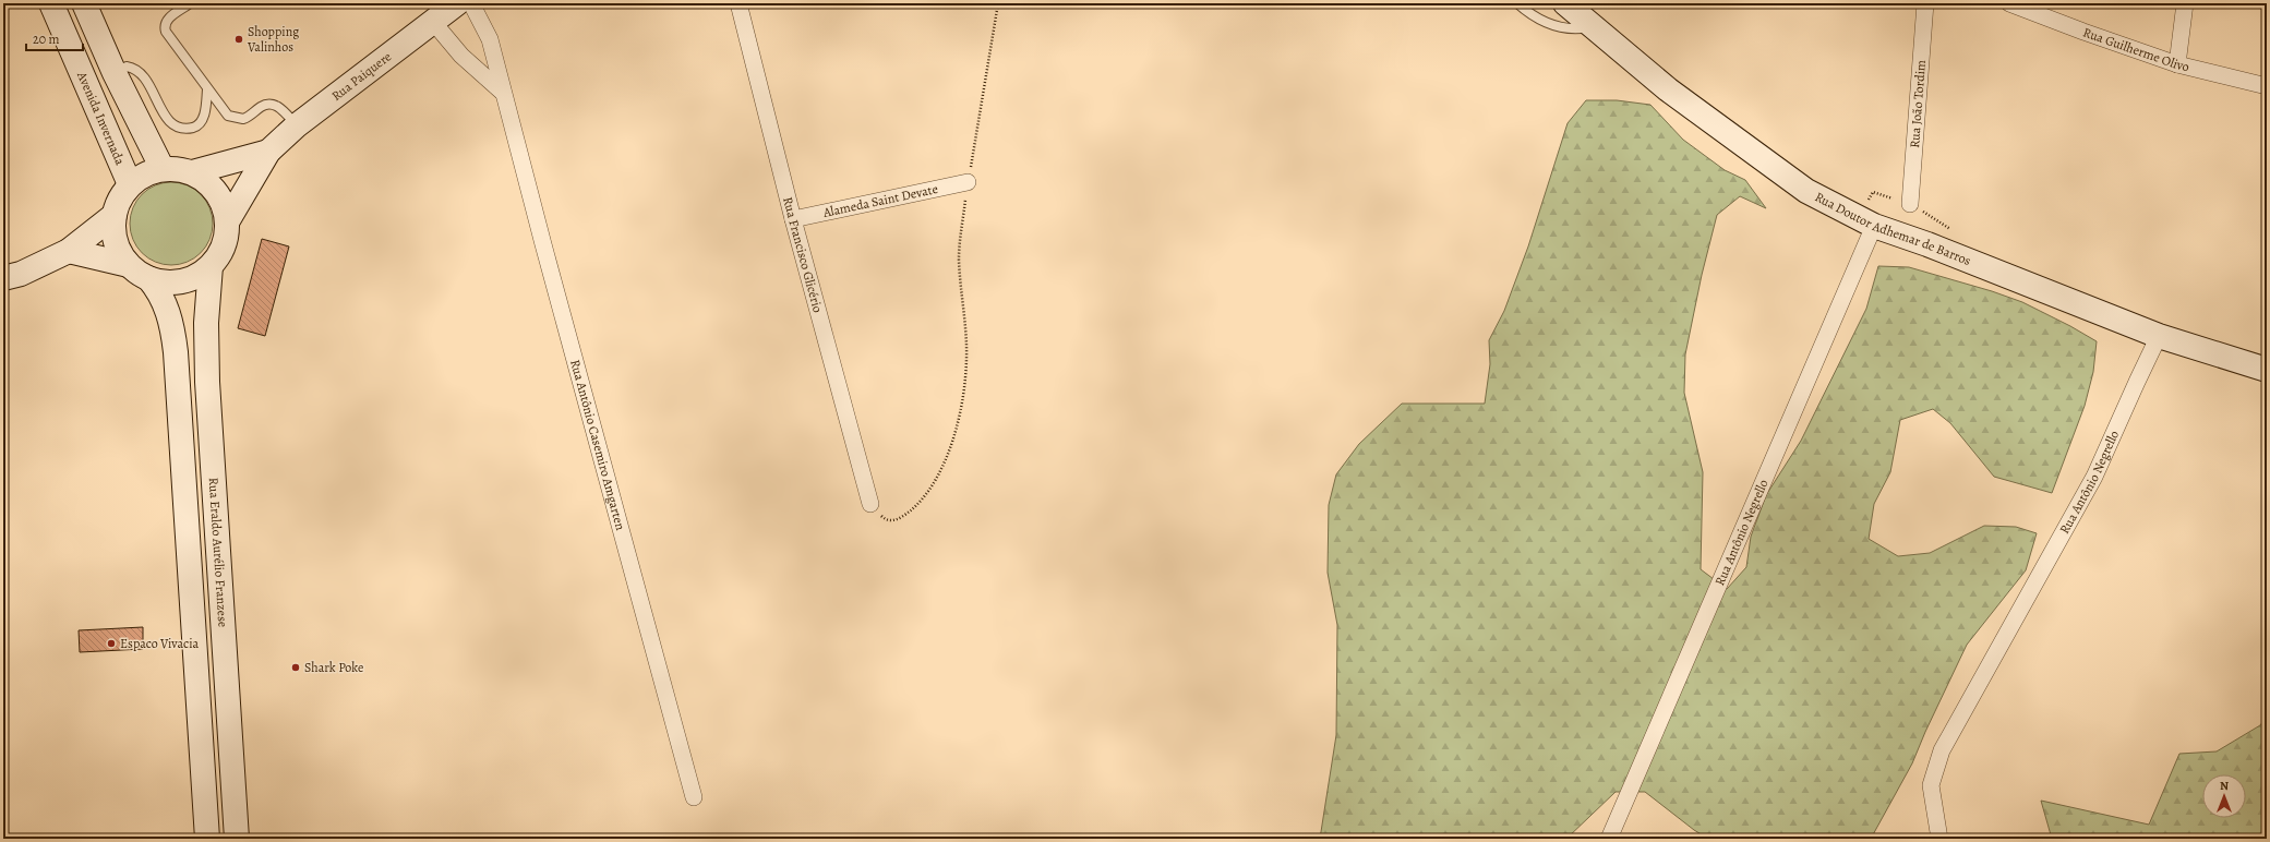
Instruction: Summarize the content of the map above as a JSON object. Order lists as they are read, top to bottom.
{
  "streets": {
    "main road": [
      "Rua Paiquere",
      "Avenida Invernada",
      "Rua Doutor Adhemar de Barros",
      "Rua Eraldo Aurélio Franzese"
    ],
    "street": [
      "Rua Guilherme Olivo",
      "Rua João Tordim",
      "Alameda Saint Devate",
      "Rua Francisco Glicério",
      "Rua Antônio Casemiro Amgarten",
      "Rua Antônio Negrello"
    ]
  },
  "crossings": [
    ["Rua Paiquere", "Avenida Invernada"],
    ["Rua Paiquere", "Rua Eraldo Aurélio Franzese"],
    ["Avenida Invernada", "Rua Eraldo Aurélio Franzese"],
    ["Alameda Saint Devate", "Rua Francisco Glicério"],
    ["Rua Doutor Adhemar de Barros", "Rua Antônio Negrello"]
  ],
  "places": ["Shopping Valinhos", "Espaco Vivacia", "Shark Poke"],
  "scale_bar": "20 m",
  "north": "top"
}
